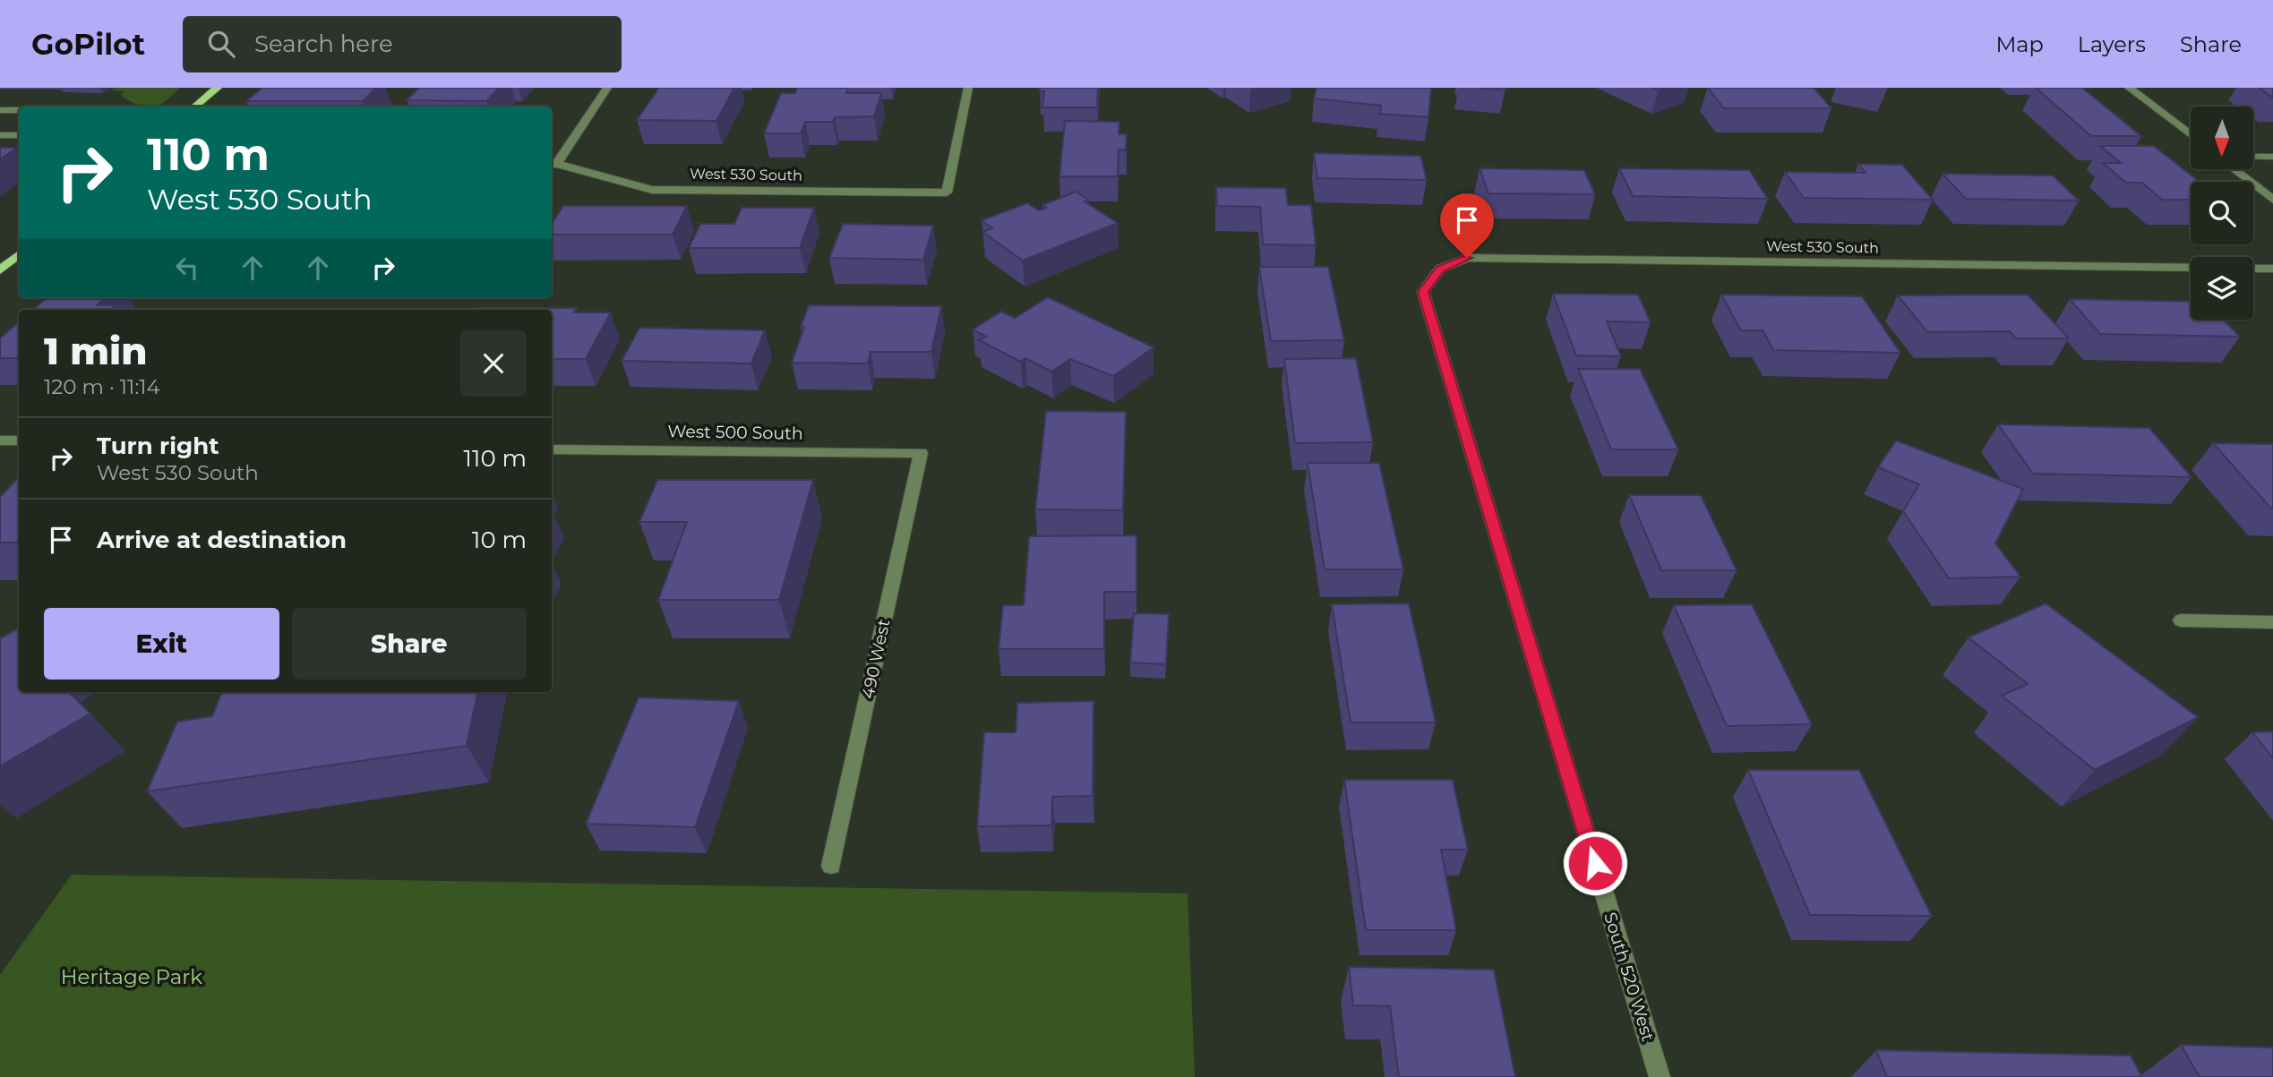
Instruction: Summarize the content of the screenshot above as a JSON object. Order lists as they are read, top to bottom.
{
  "streets": {
    "street": [
      "West 530 South",
      "West 500 South",
      "490 West",
      "South 520 West"
    ]
  },
  "crossings": [
    ["West 530 South", "South 520 West"],
    ["West 500 South", "490 West"]
  ],
  "parks": ["Heritage Park"],
  "north": "bottom",
  "page": {
    "header": "GoPilot",
    "search": "Search here",
    "nav": ["Map", "Layers", "Share"],
    "turn": ["110 m", "West 530 South"],
    "heading": ["1 min", "120 m · 11:14"],
    "list": [
      {
        "name": "Turn right",
        "note": "West 530 South",
        "value": "110 m"
      },
      {
        "name": "Arrive at destination",
        "value": "10 m"
      }
    ],
    "buttons": ["Exit", "Share"]
  }
}
